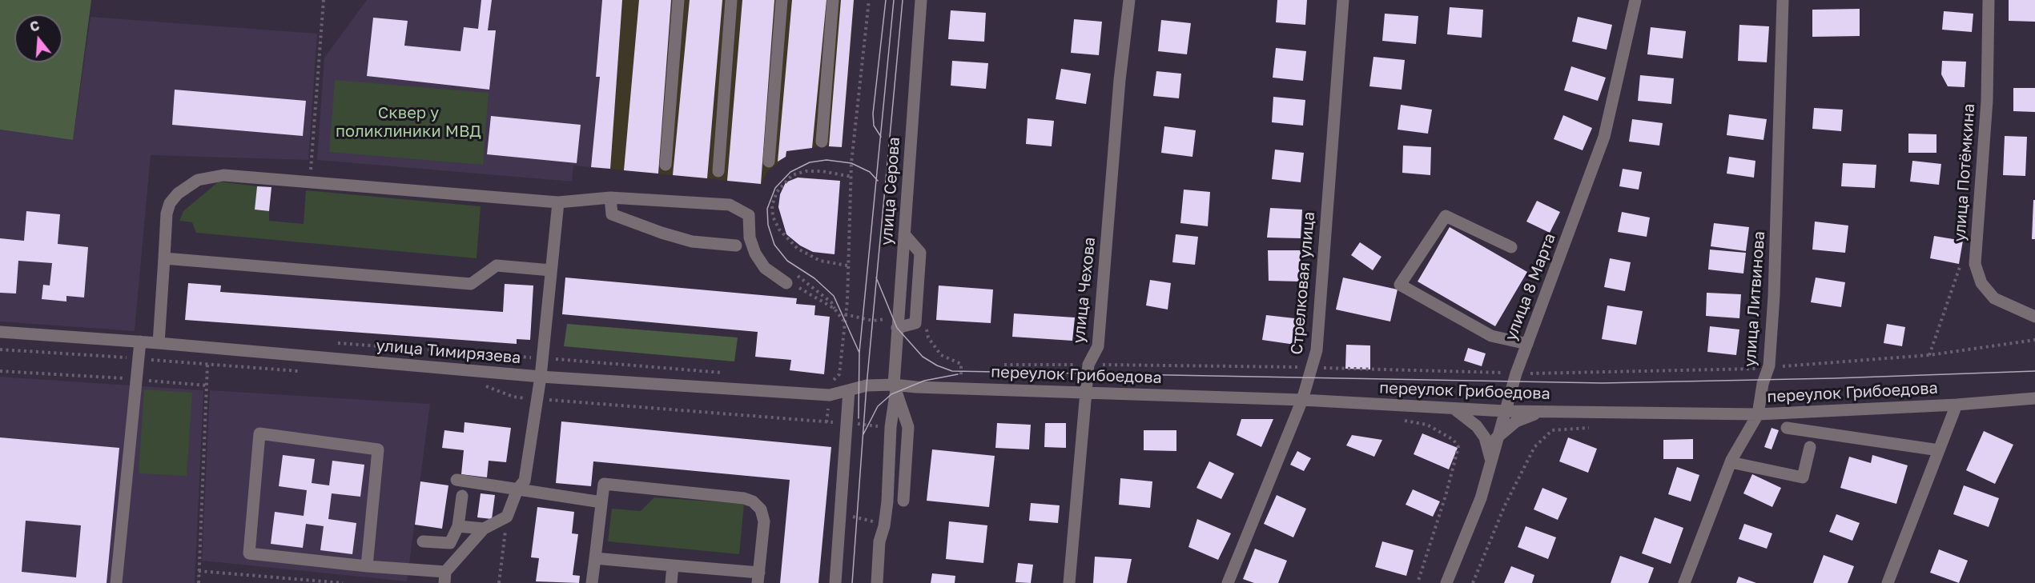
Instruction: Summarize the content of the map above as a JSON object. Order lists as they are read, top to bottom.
{
  "streets": {
    "street": [
      "улица Потёмкина",
      "улица Серова",
      "Стрелковая улица",
      "улица 8 Марта",
      "улица Чехова",
      "улица Литвинова",
      "улица Тимирязева",
      "переулок Грибоедова"
    ]
  },
  "crossings": [
    ["улица Серова", "улица Тимирязева"],
    ["улица Серова", "переулок Грибоедова"],
    ["Стрелковая улица", "переулок Грибоедова"],
    ["улица 8 Марта", "переулок Грибоедова"],
    ["улица Чехова", "переулок Грибоедова"],
    ["улица Литвинова", "переулок Грибоедова"],
    ["улица Тимирязева", "переулок Грибоедова"]
  ],
  "parks": ["Сквер у поликлиники МВД"],
  "north": "top"
}
